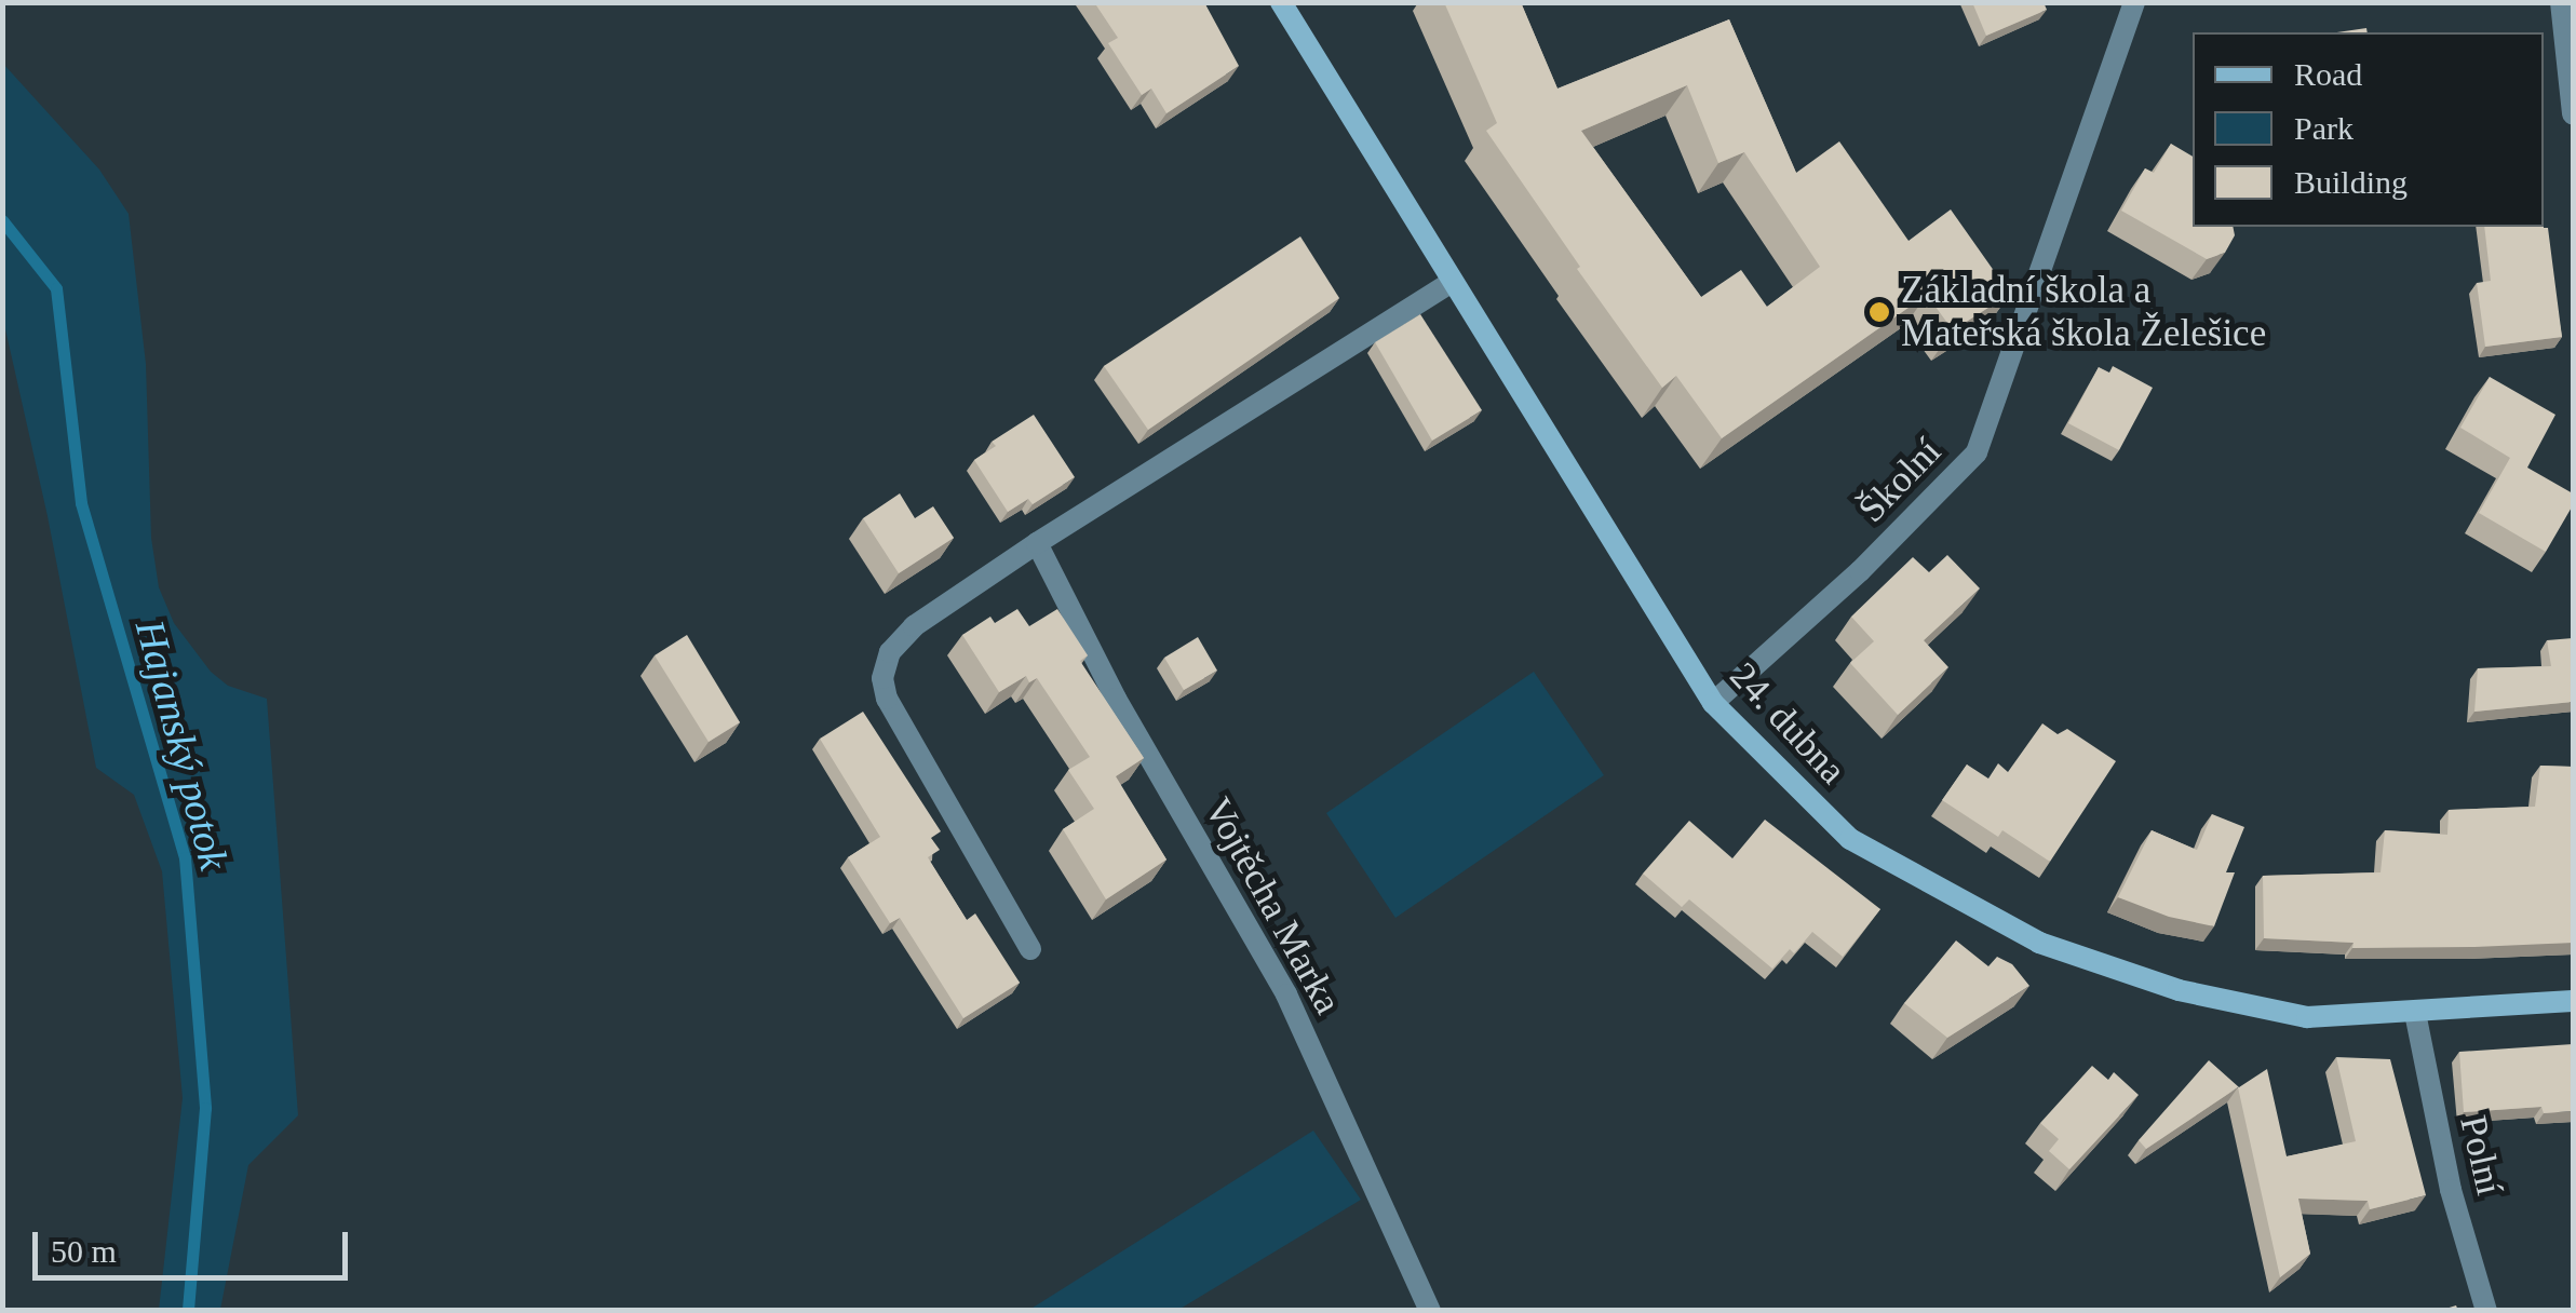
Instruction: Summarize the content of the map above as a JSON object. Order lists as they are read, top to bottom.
{
  "streets": {
    "main road": ["24. dubna"],
    "street": ["Školní", "Vojtěcha Marka", "Polní"]
  },
  "crossings": [
    ["Školní", "24. dubna"],
    ["24. dubna", "Polní"]
  ],
  "water": ["Hajanský potok"],
  "places": ["Základní škola a Mateřská škola Želešice"],
  "legend": ["Road", "Park", "Building"],
  "scale_bar": "50 m"
}
